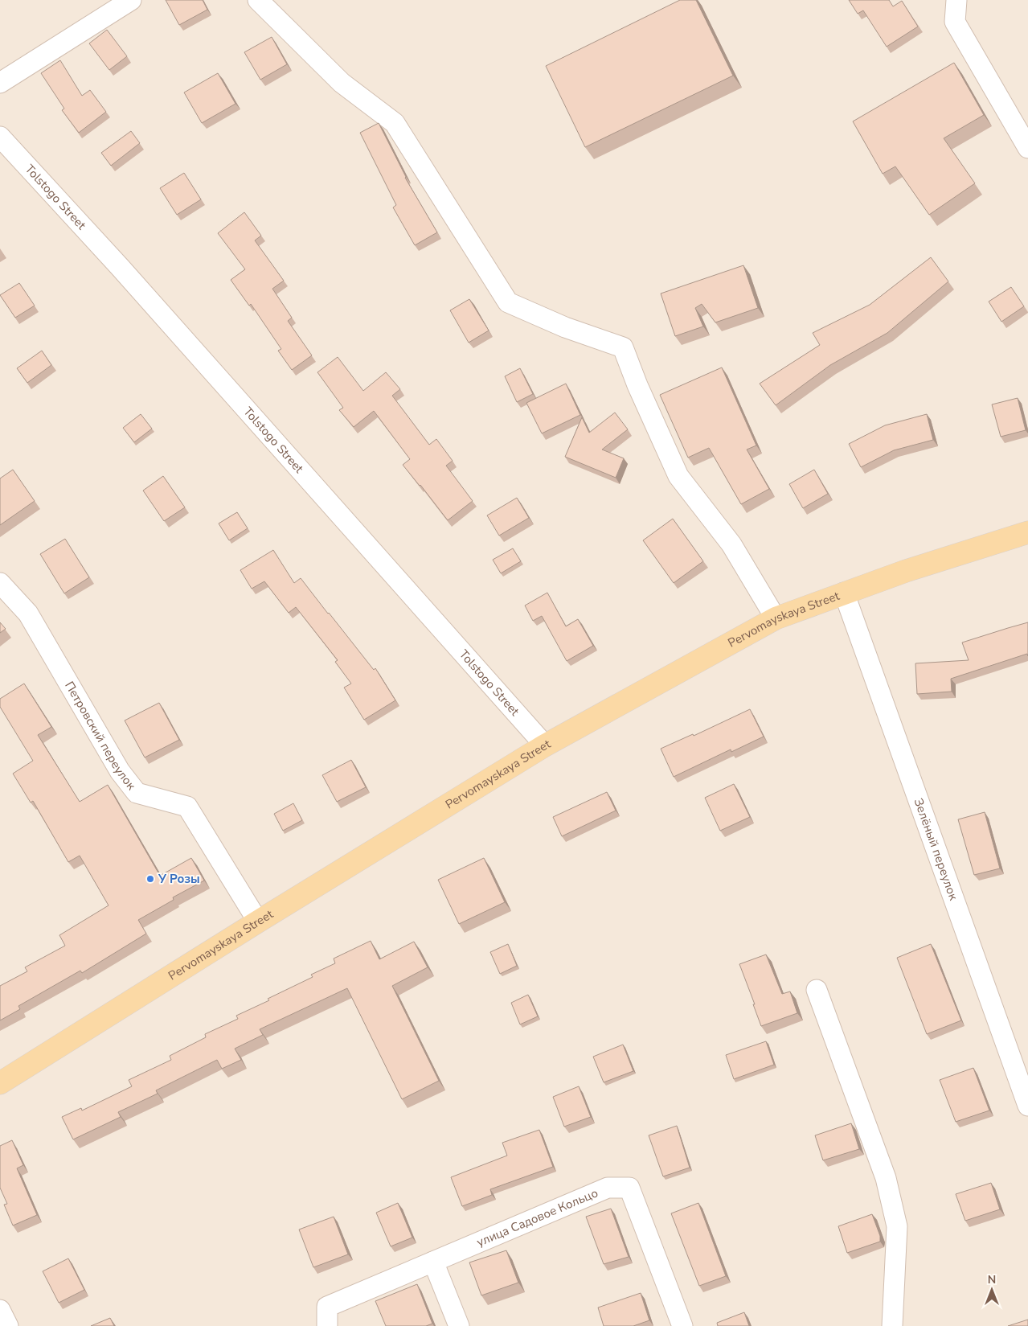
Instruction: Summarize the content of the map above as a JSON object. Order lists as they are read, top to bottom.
{
  "streets": {
    "main road": ["Pervomayskaya Street"],
    "street": [
      "Tolstogo Street",
      "Петровский переулок",
      "Зелёный переулок",
      "улица Садовое Кольцо"
    ]
  },
  "crossings": [
    ["Tolstogo Street", "Pervomayskaya Street"],
    ["Pervomayskaya Street", "Петровский переулок"],
    ["Pervomayskaya Street", "Зелёный переулок"]
  ],
  "places": ["У Розы"],
  "north": "top"
}
